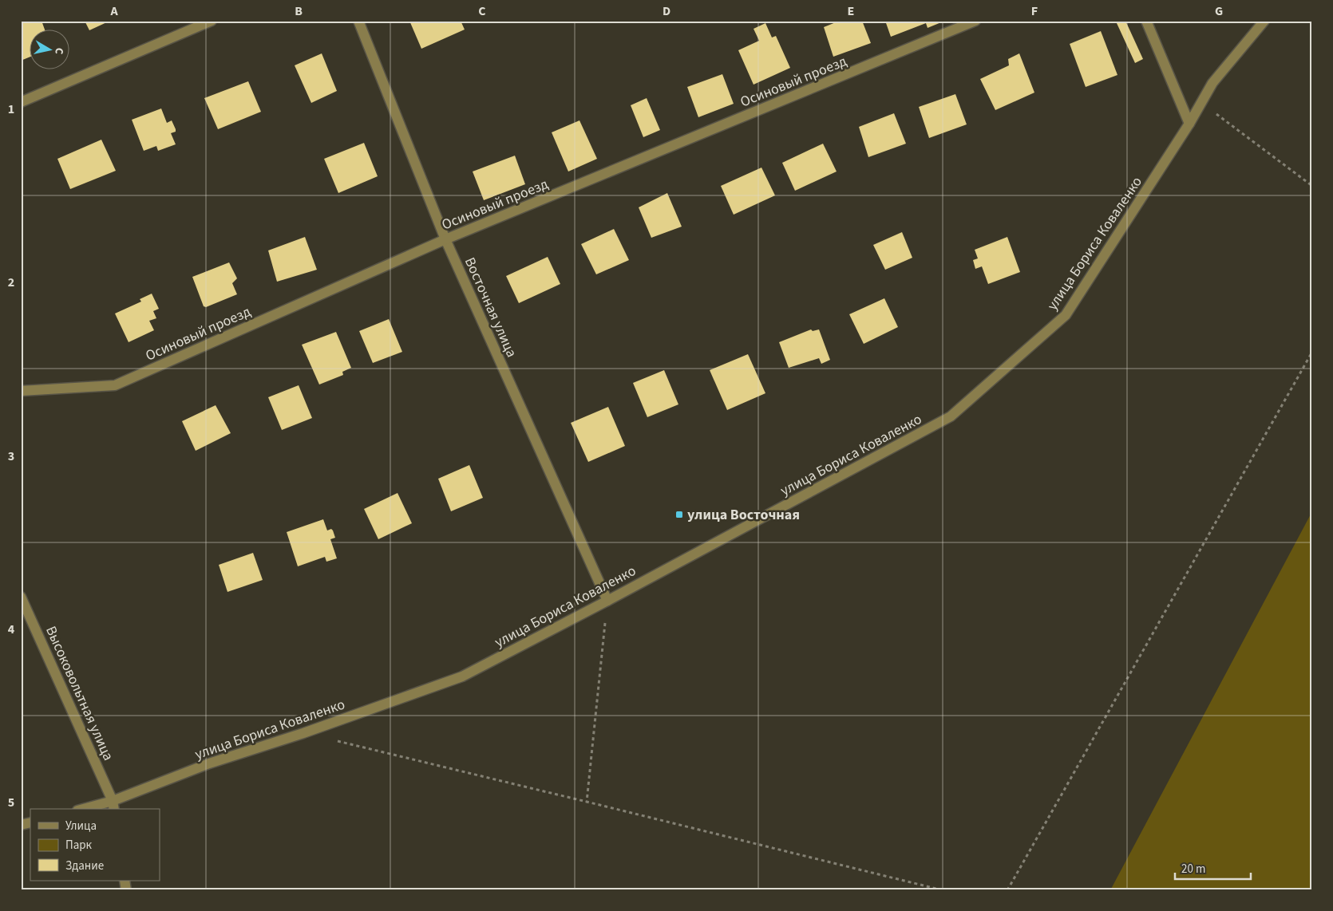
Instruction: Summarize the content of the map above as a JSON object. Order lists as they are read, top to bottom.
{
  "streets": {
    "street": [
      "Осиновый проезд",
      "улица Бориса Коваленко",
      "Восточная улица",
      "Высоковольтная улица"
    ]
  },
  "crossings": [
    ["Осиновый проезд", "Восточная улица"],
    ["улица Бориса Коваленко", "Восточная улица"],
    ["улица Бориса Коваленко", "Высоковольтная улица"]
  ],
  "places": {
    "transit": ["улица Восточная"]
  },
  "legend": ["Улица", "Парк", "Здание"],
  "scale_bar": "20 m",
  "north": "right",
  "grid": {
    "columns": [
      "A",
      "B",
      "C",
      "D",
      "E",
      "F",
      "G"
    ],
    "rows": [
      "1",
      "2",
      "3",
      "4",
      "5"
    ]
  }
}
